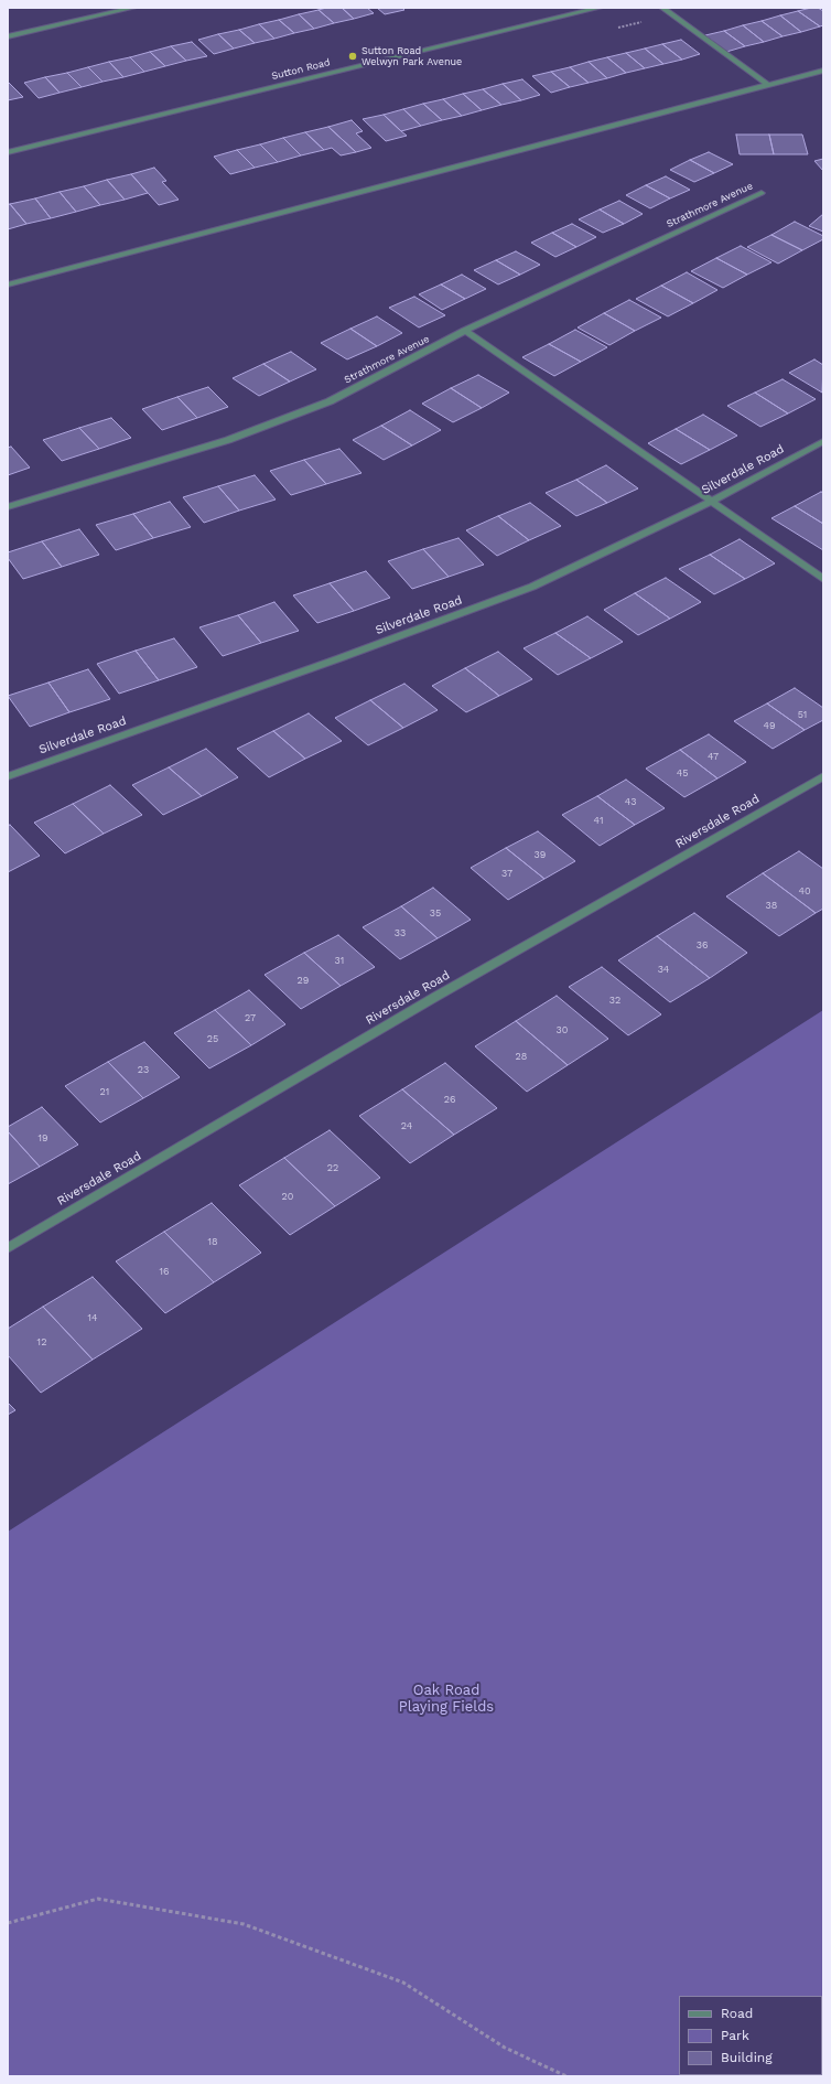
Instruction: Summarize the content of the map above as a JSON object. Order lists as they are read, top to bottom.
{
  "streets": {
    "street": [
      "Sutton Road",
      "Strathmore Avenue",
      "Silverdale Road",
      "Riversdale Road"
    ]
  },
  "parks": ["Oak Road Playing Fields"],
  "places": ["Sutton Road Welwyn Park Avenue"],
  "house_numbers": [
    "51",
    "49",
    "47",
    "45",
    "43",
    "41",
    "39",
    "37",
    "40",
    "38",
    "35",
    "33",
    "36",
    "31",
    "34",
    "29",
    "32",
    "27",
    "30",
    "25",
    "28",
    "23",
    "21",
    "26",
    "24",
    "19",
    "22",
    "20",
    "18",
    "16",
    "14",
    "12"
  ],
  "legend": ["Road", "Park", "Building"]
}
